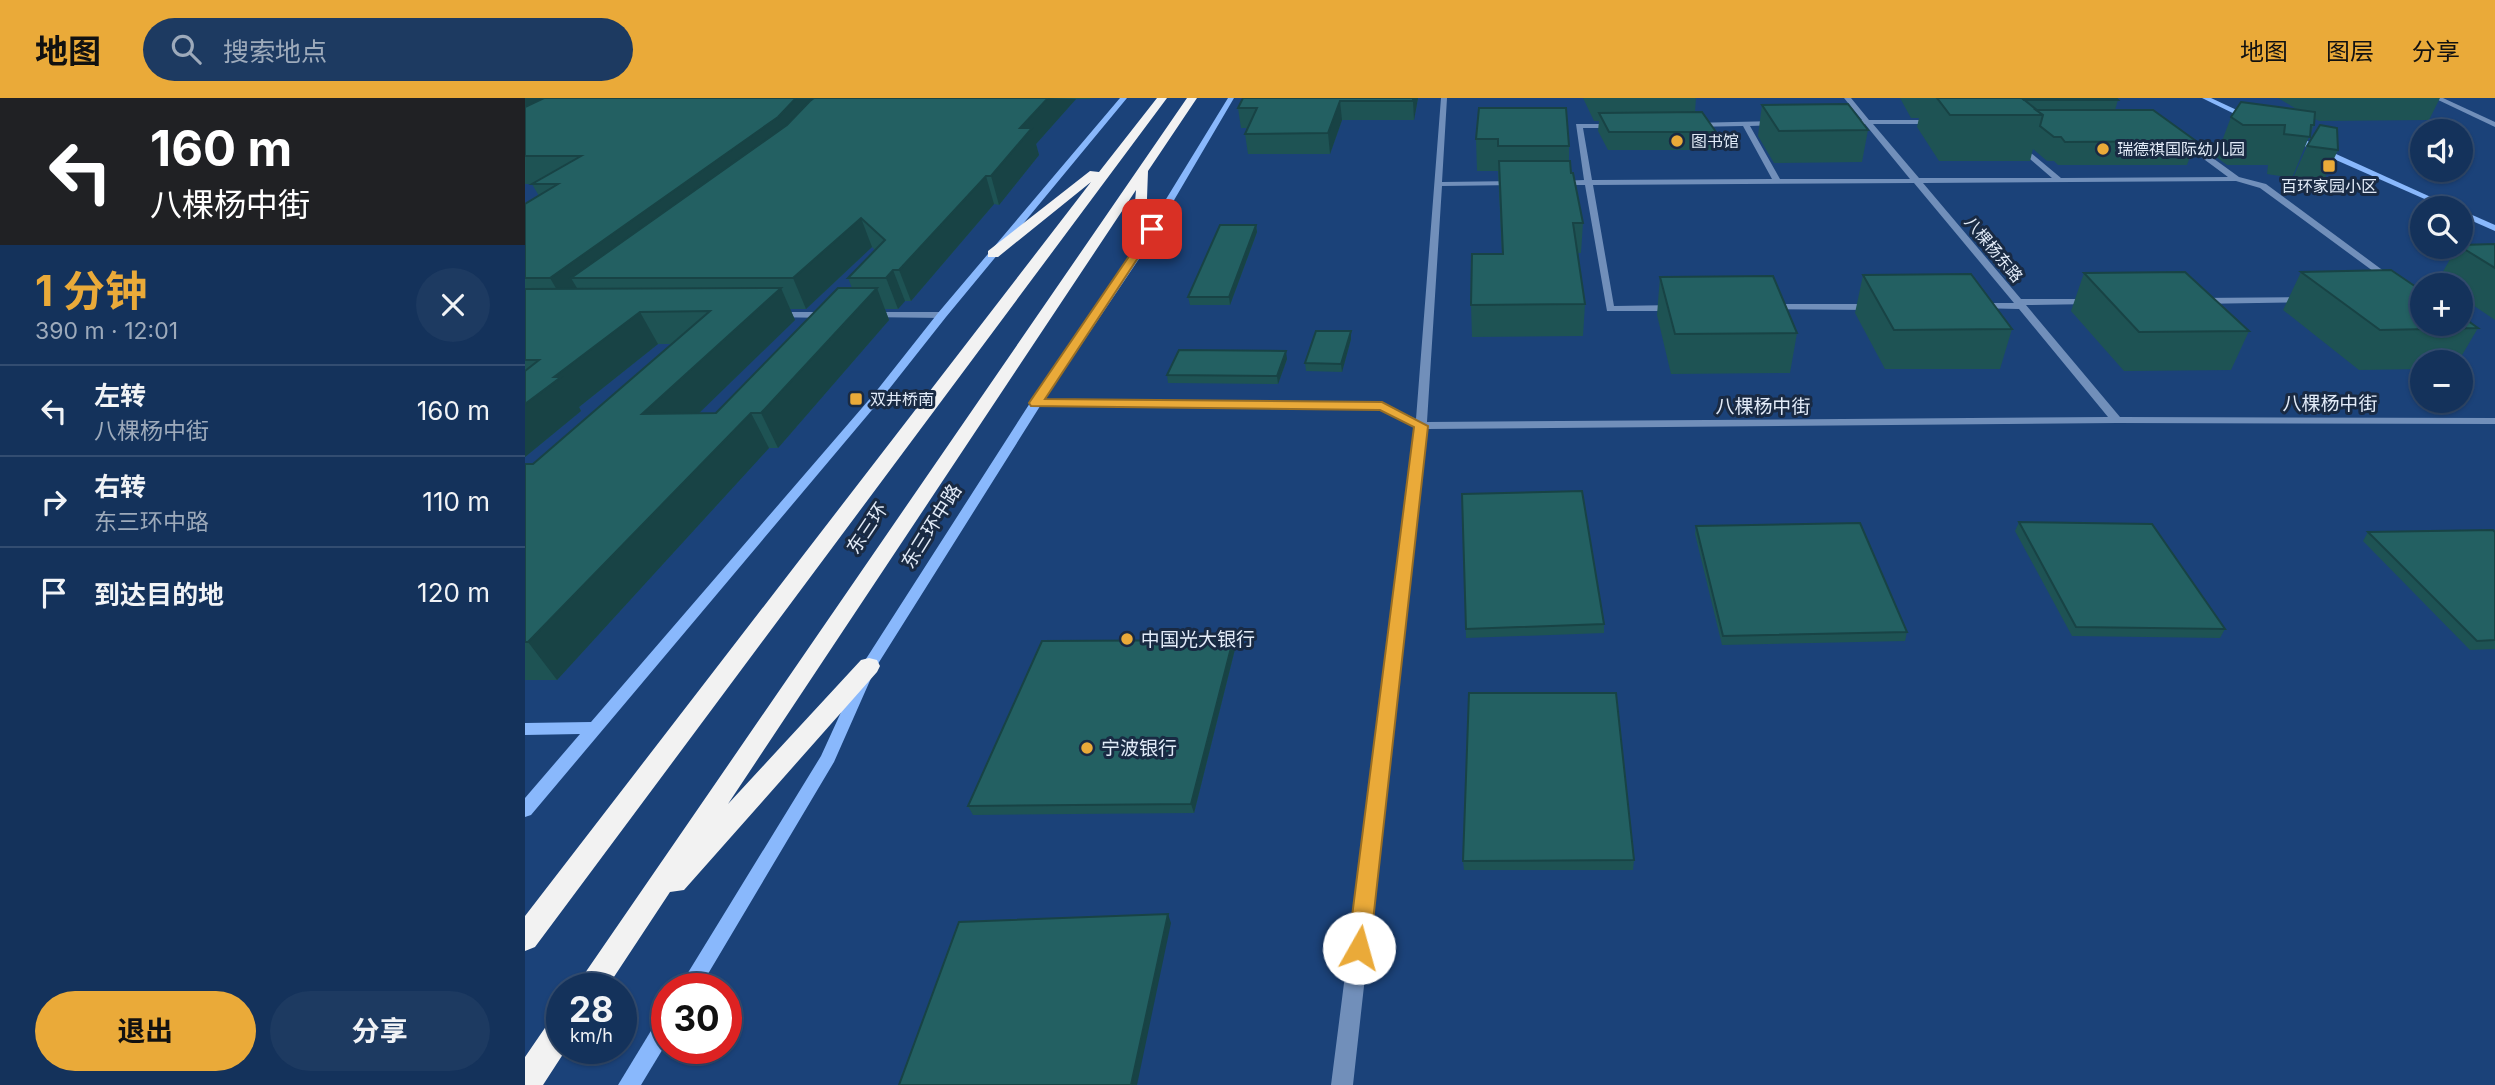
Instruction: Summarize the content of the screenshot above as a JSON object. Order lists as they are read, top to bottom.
{
  "streets": {
    "highway": ["东三环"],
    "street": ["八棵杨东路", "八棵杨中街", "东三环中路"]
  },
  "crossings": [
    ["八棵杨东路", "八棵杨中街"],
    ["八棵杨中街", "东三环中路"]
  ],
  "places": {
    "other": [
      "图书馆",
      "瑞德祺国际幼儿园",
      "中国光大银行",
      "宁波银行"
    ],
    "transit": ["百环家园小区", "双井桥南"]
  },
  "page": {
    "header": "地图",
    "search": "搜索地点",
    "nav": ["地图", "图层", "分享"],
    "turn": ["160 m", "八棵杨中街"],
    "map_buttons": ["+", "−"],
    "heading": ["1 分钟", "390 m · 12:01"],
    "list": [
      {
        "name": "左转",
        "note": "八棵杨中街",
        "value": "160 m"
      },
      {
        "name": "右转",
        "note": "东三环中路",
        "value": "110 m"
      },
      {
        "name": "到达目的地",
        "value": "120 m"
      }
    ],
    "speed": "28 km/h",
    "limit": "30",
    "buttons": ["退出", "分享"]
  }
}
